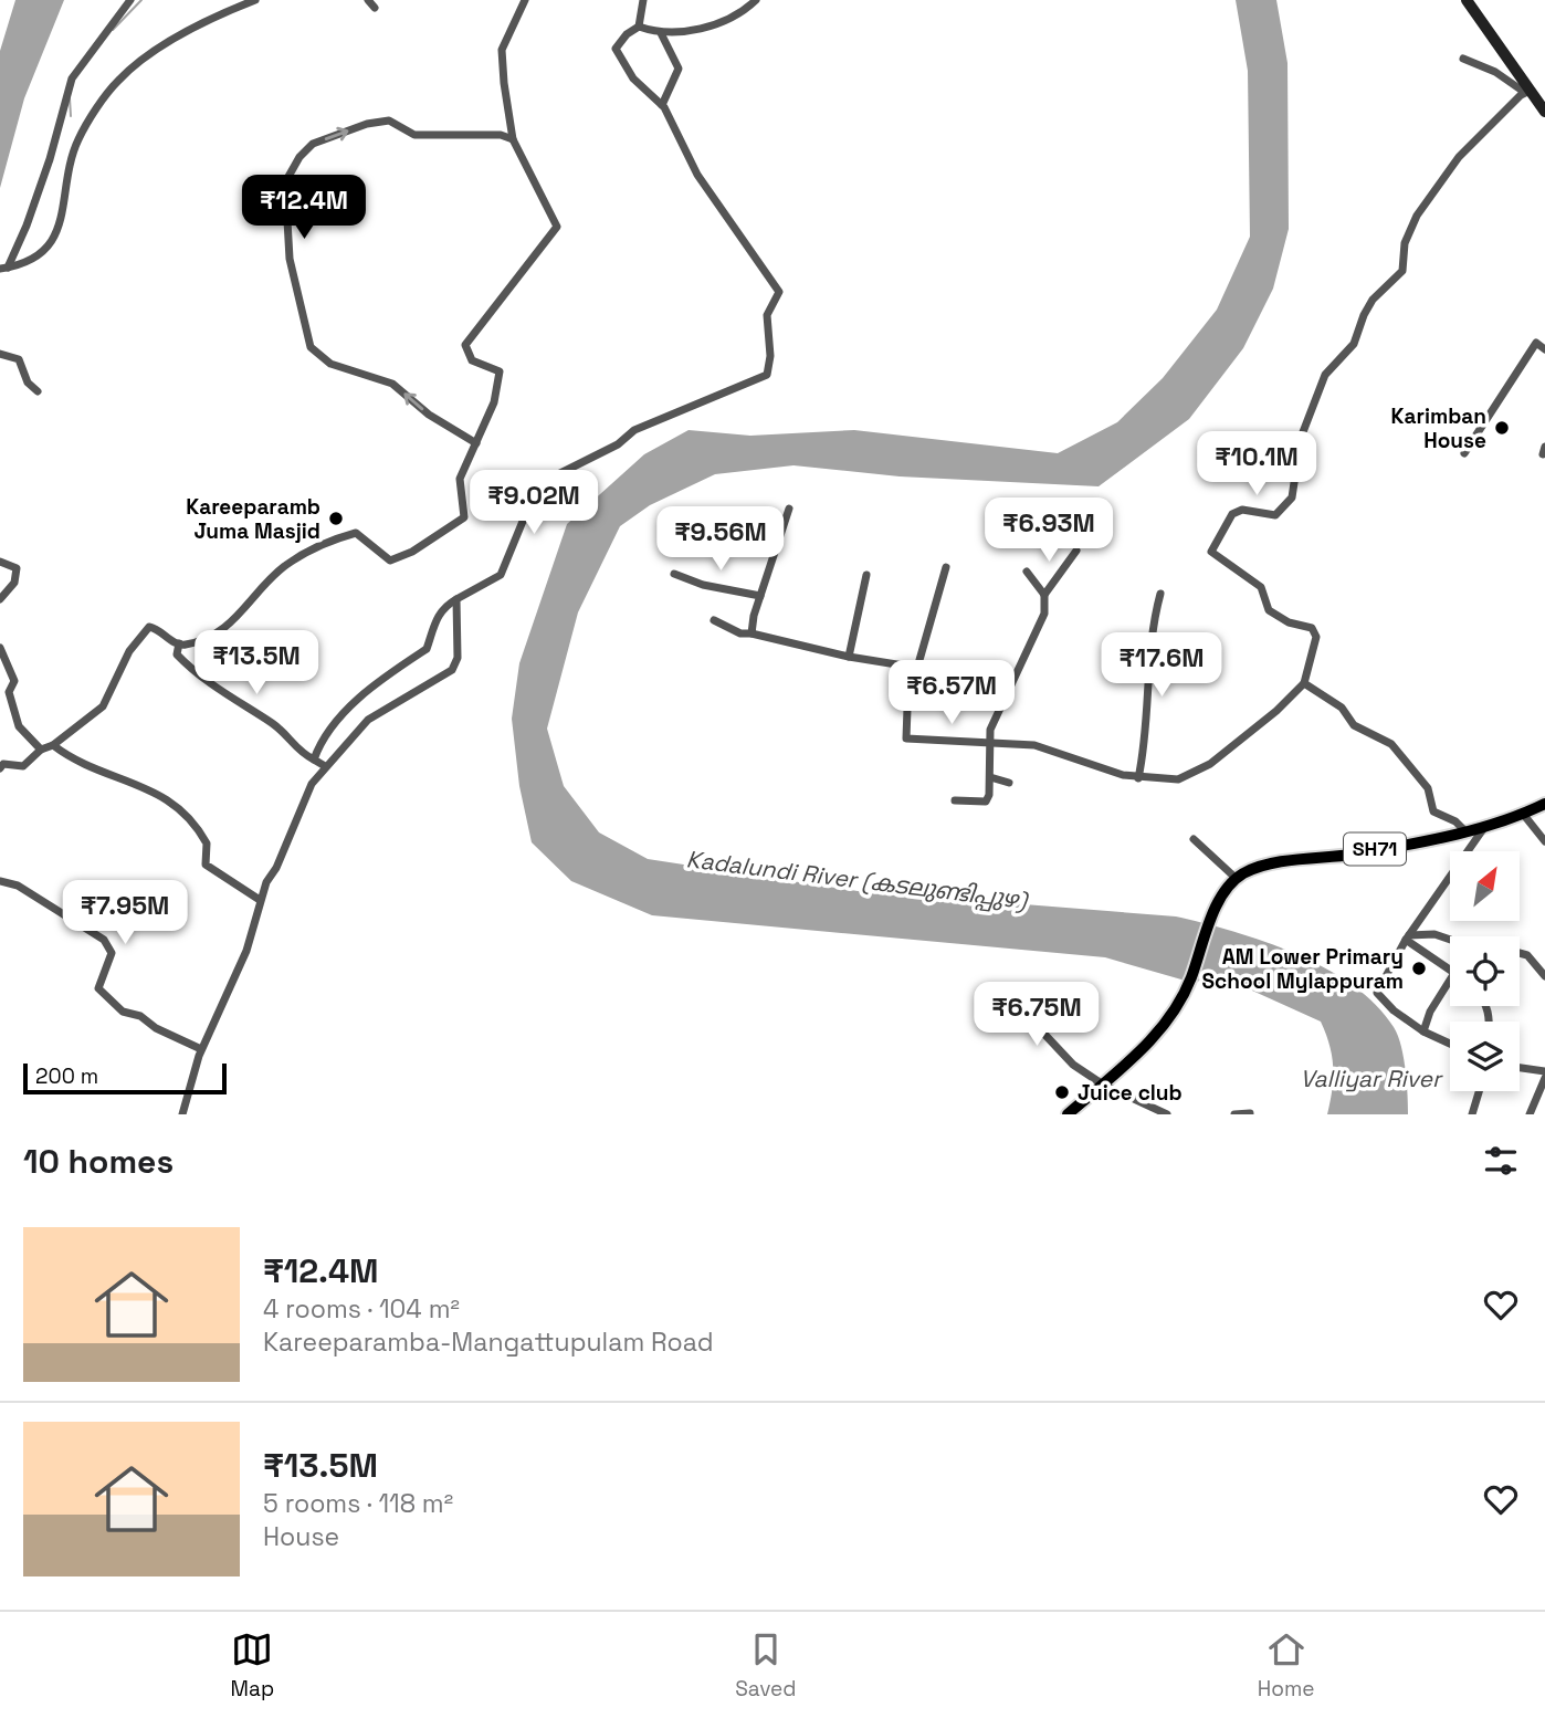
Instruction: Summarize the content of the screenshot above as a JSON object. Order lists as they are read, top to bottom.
{
  "streets": {
    "main road": ["SH71"]
  },
  "water": ["Kadalundi River (കടലുണ്ടിപ്പുഴ)", "Valliyar River"],
  "places": [
    "Karimban House",
    "Kareeparamb Juma Masjid",
    "AM Lower Primary School Mylappuram",
    "Juice club"
  ],
  "scale_bar": "200 m",
  "north": "top right",
  "page": {
    "price": [
      "₹12.4M",
      "₹10.1M",
      "₹9.02M",
      "₹6.93M",
      "₹9.56M",
      "₹13.5M",
      "₹17.6M",
      "₹6.57M",
      "₹7.95M",
      "₹6.75M"
    ],
    "scale": "200 m",
    "heading": "10 homes",
    "list": [
      {
        "name": "₹12.4M",
        "note": "4 rooms · 104 m² · Kareeparamba-Mangattupulam Road"
      },
      {
        "name": "₹13.5M",
        "note": "5 rooms · 118 m² · House"
      }
    ],
    "tabs": ["Map", "Saved", "Home"]
  }
}
